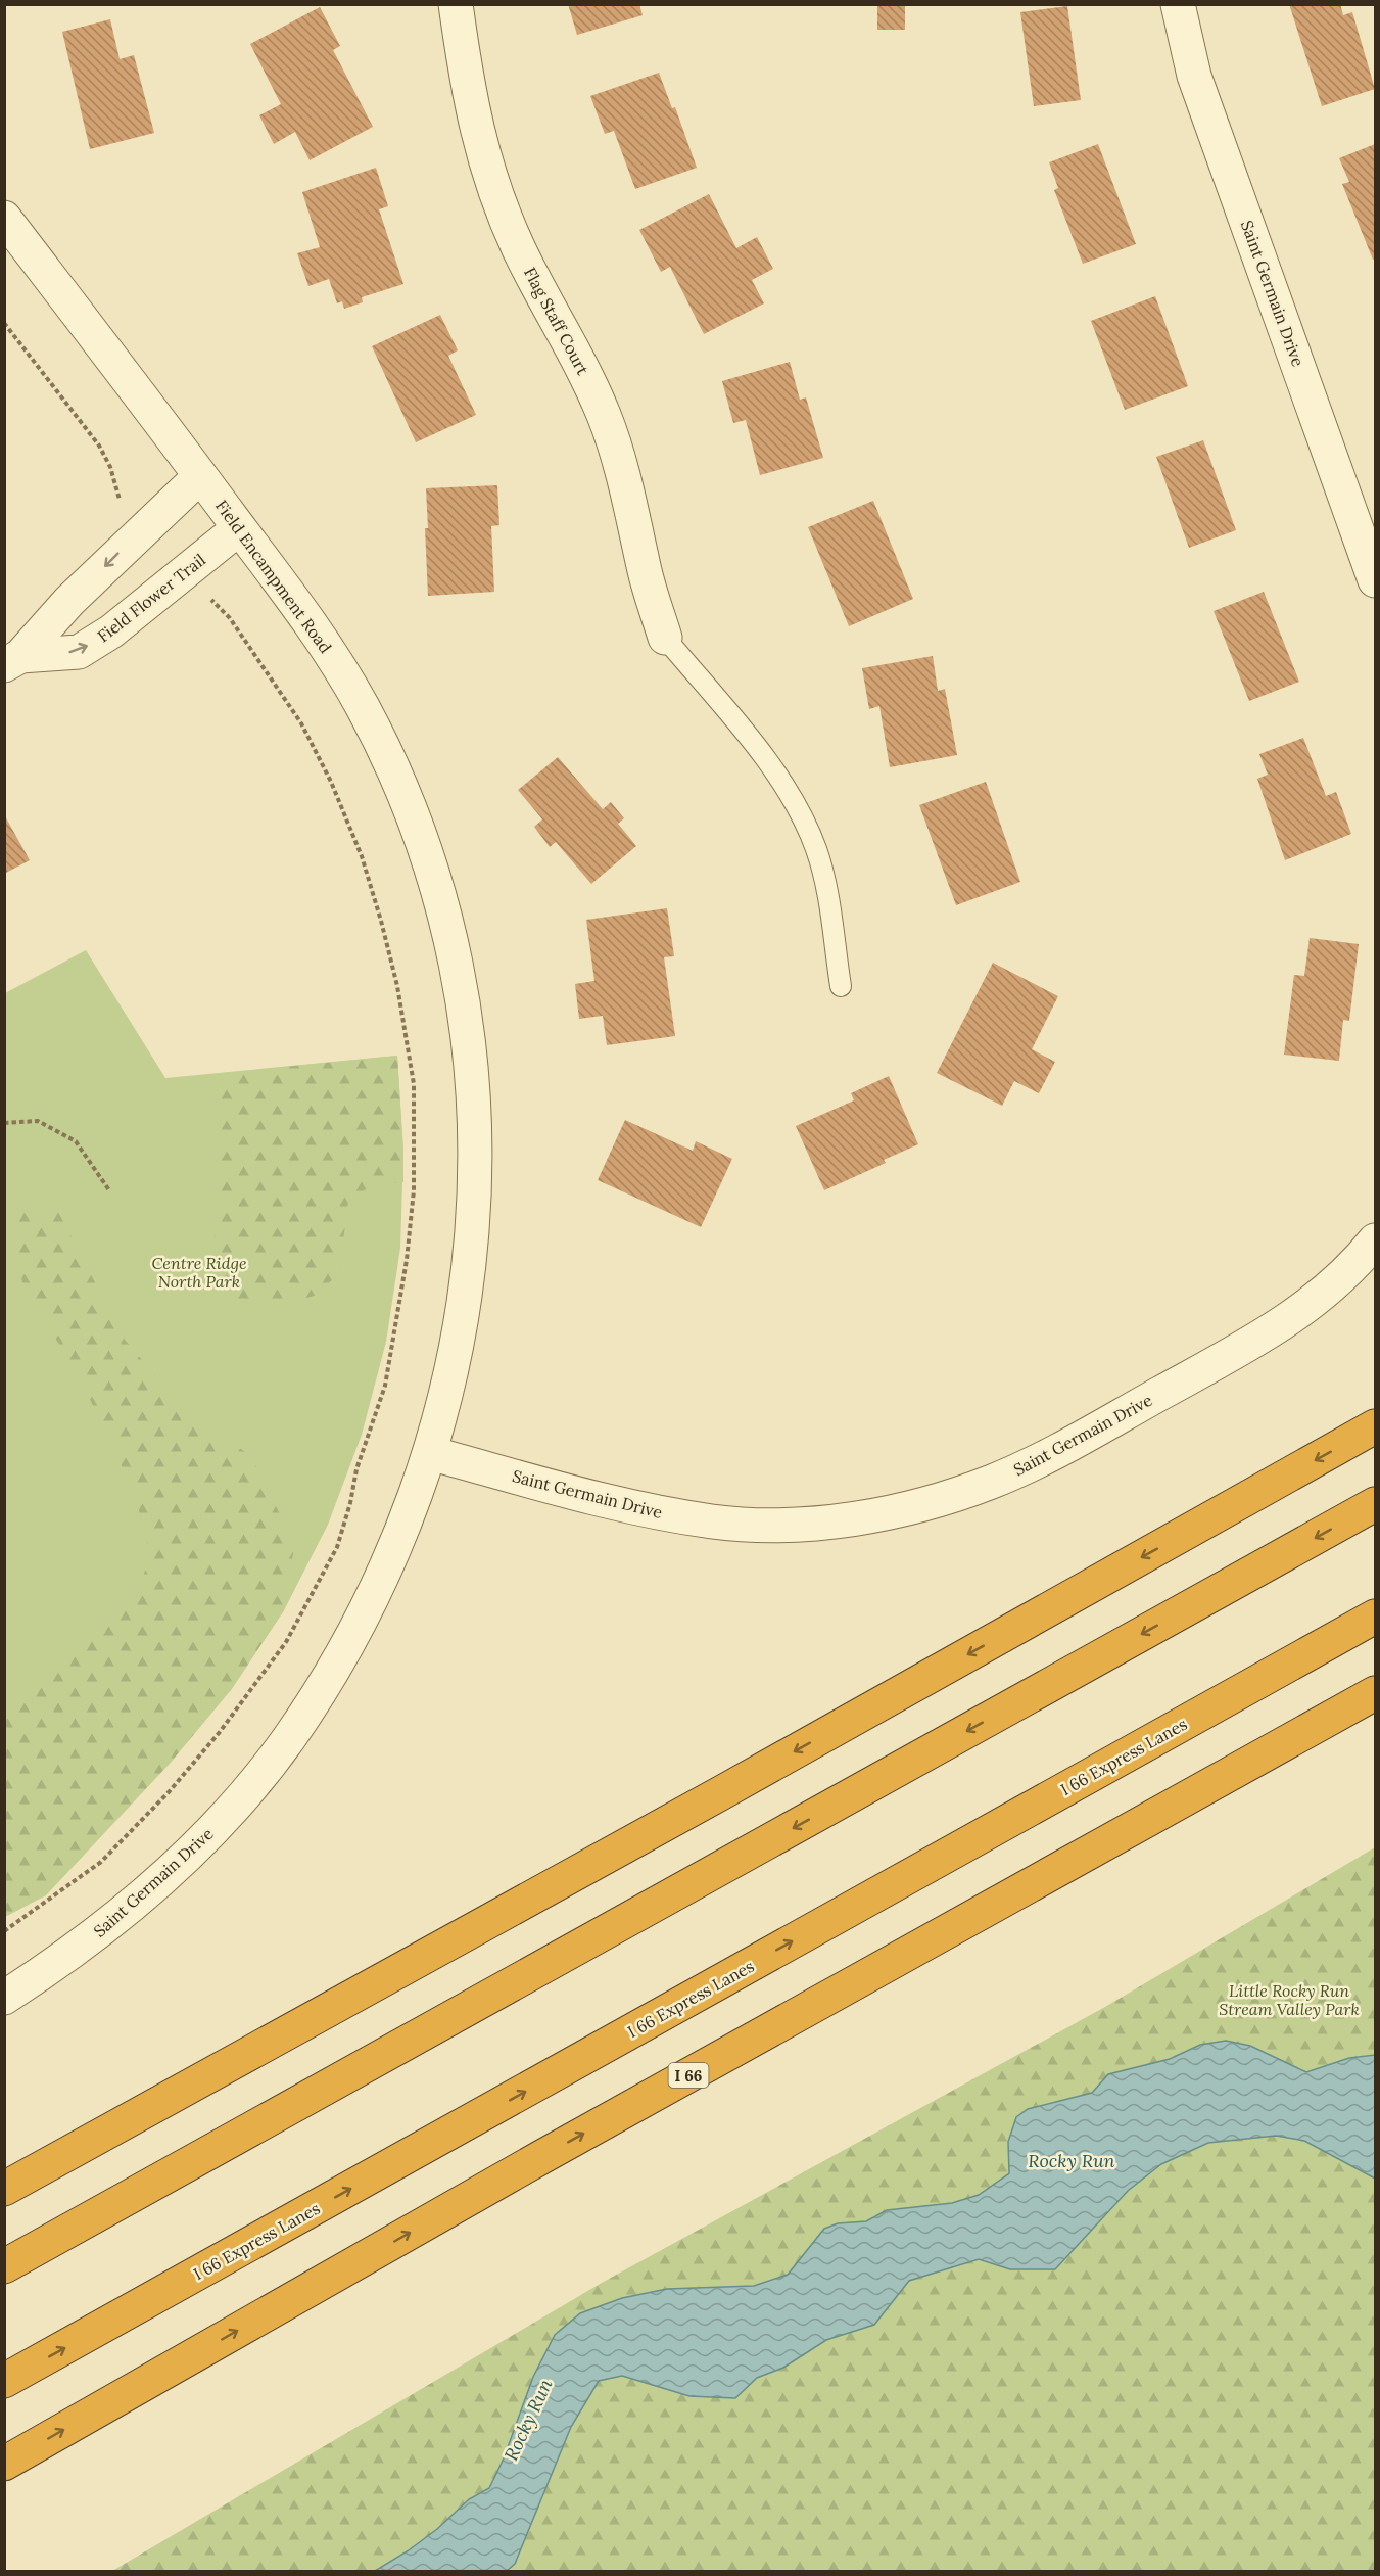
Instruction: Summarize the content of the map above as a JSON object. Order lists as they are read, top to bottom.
{
  "streets": {
    "highway": ["I 66 Express Lanes", "I 66"],
    "street": [
      "Saint Germain Drive",
      "Flag Staff Court",
      "Field Encampment Road",
      "Field Flower Trail"
    ]
  },
  "crossings": [
    ["Saint Germain Drive", "Field Encampment Road"],
    ["Field Encampment Road", "Field Flower Trail"]
  ],
  "water": ["Rocky Run"],
  "parks": ["Centre Ridge North Park", "Little Rocky Run Stream Valley Park"]
}
